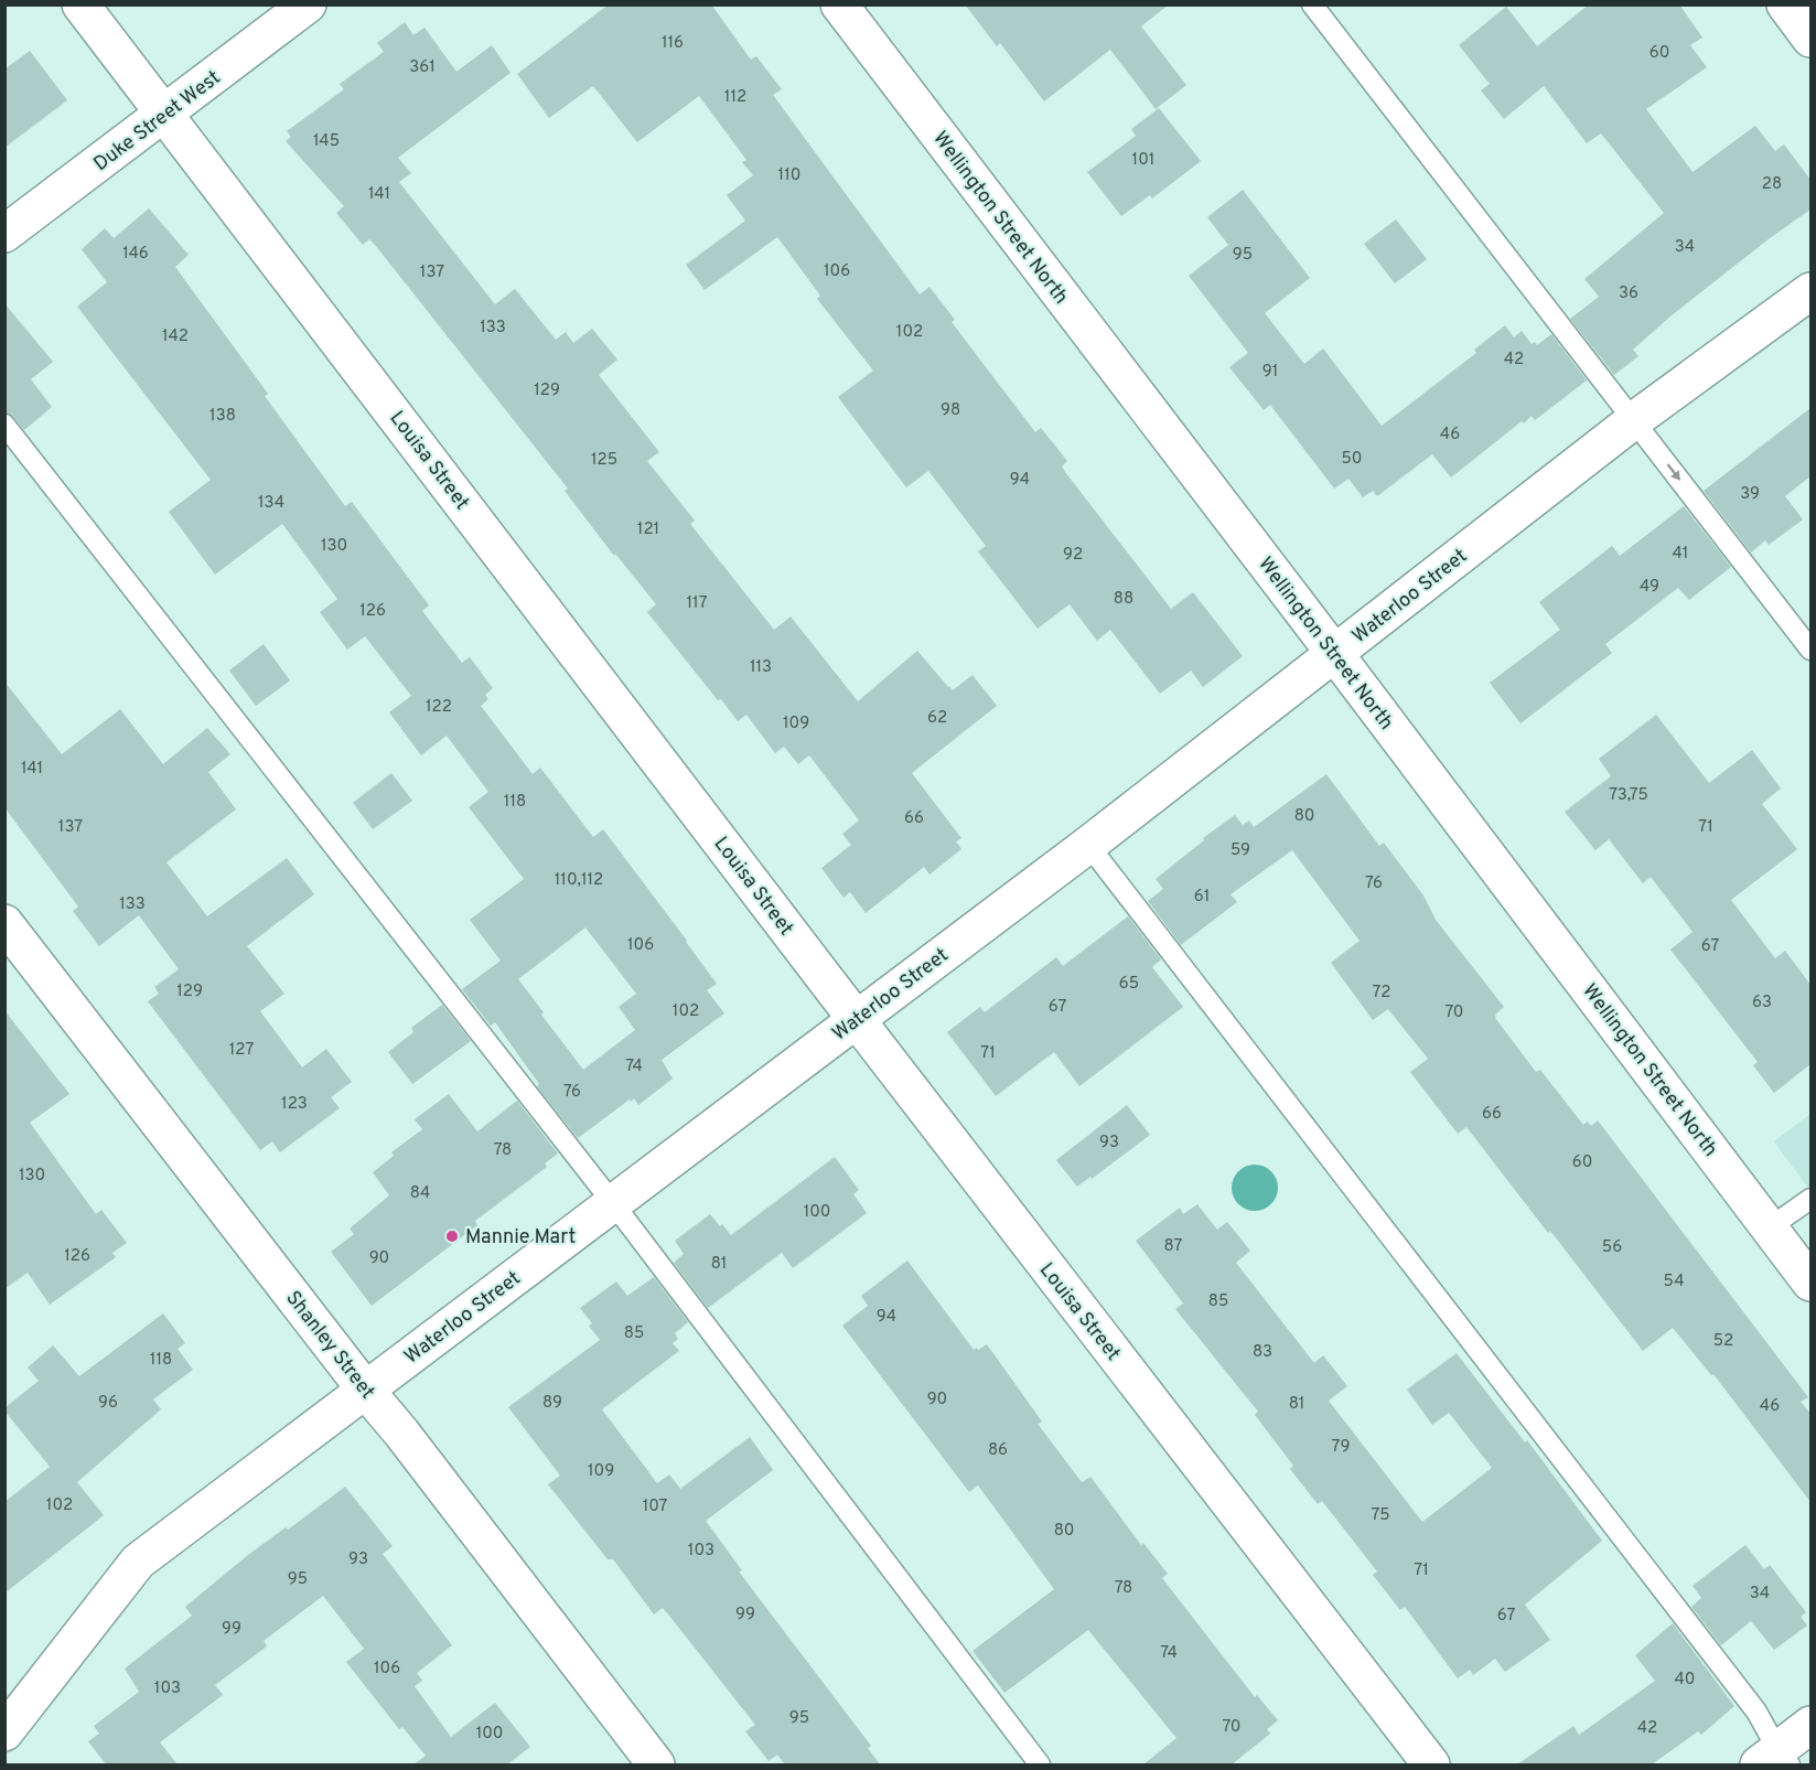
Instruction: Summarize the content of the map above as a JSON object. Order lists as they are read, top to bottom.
{
  "streets": {
    "street": [
      "Duke Street West",
      "Wellington Street North",
      "Louisa Street",
      "Waterloo Street",
      "Shanley Street"
    ]
  },
  "crossings": [
    ["Duke Street West", "Louisa Street"],
    ["Wellington Street North", "Waterloo Street"],
    ["Louisa Street", "Waterloo Street"],
    ["Waterloo Street", "Shanley Street"]
  ],
  "places": ["Mannie Mart"],
  "house_numbers": [
    "116",
    "60",
    "361",
    "112",
    "145",
    "101",
    "110",
    "28",
    "141",
    "34",
    "146",
    "95",
    "106",
    "137",
    "36",
    "133",
    "102",
    "142",
    "42",
    "91",
    "129",
    "98",
    "138",
    "46",
    "50",
    "125",
    "94",
    "39",
    "134",
    "121",
    "130",
    "41",
    "92",
    "49",
    "88",
    "117",
    "126",
    "113",
    "122",
    "62",
    "109",
    "141",
    "73,75",
    "118",
    "80",
    "66",
    "137",
    "71",
    "59",
    "110,112",
    "76",
    "61",
    "133",
    "106",
    "67",
    "65",
    "129",
    "72",
    "63",
    "67",
    "102",
    "70",
    "127",
    "71",
    "74",
    "76",
    "123",
    "66",
    "93",
    "78",
    "60",
    "130",
    "84",
    "100",
    "87",
    "56",
    "126",
    "90",
    "81",
    "54",
    "85",
    "94",
    "85",
    "52",
    "83",
    "118",
    "90",
    "96",
    "89",
    "81",
    "46",
    "79",
    "86",
    "109",
    "102",
    "107",
    "75",
    "80",
    "103",
    "93",
    "71",
    "95",
    "78",
    "34",
    "99",
    "67",
    "99",
    "74",
    "106",
    "40",
    "103",
    "95",
    "70",
    "42",
    "100"
  ]
}
